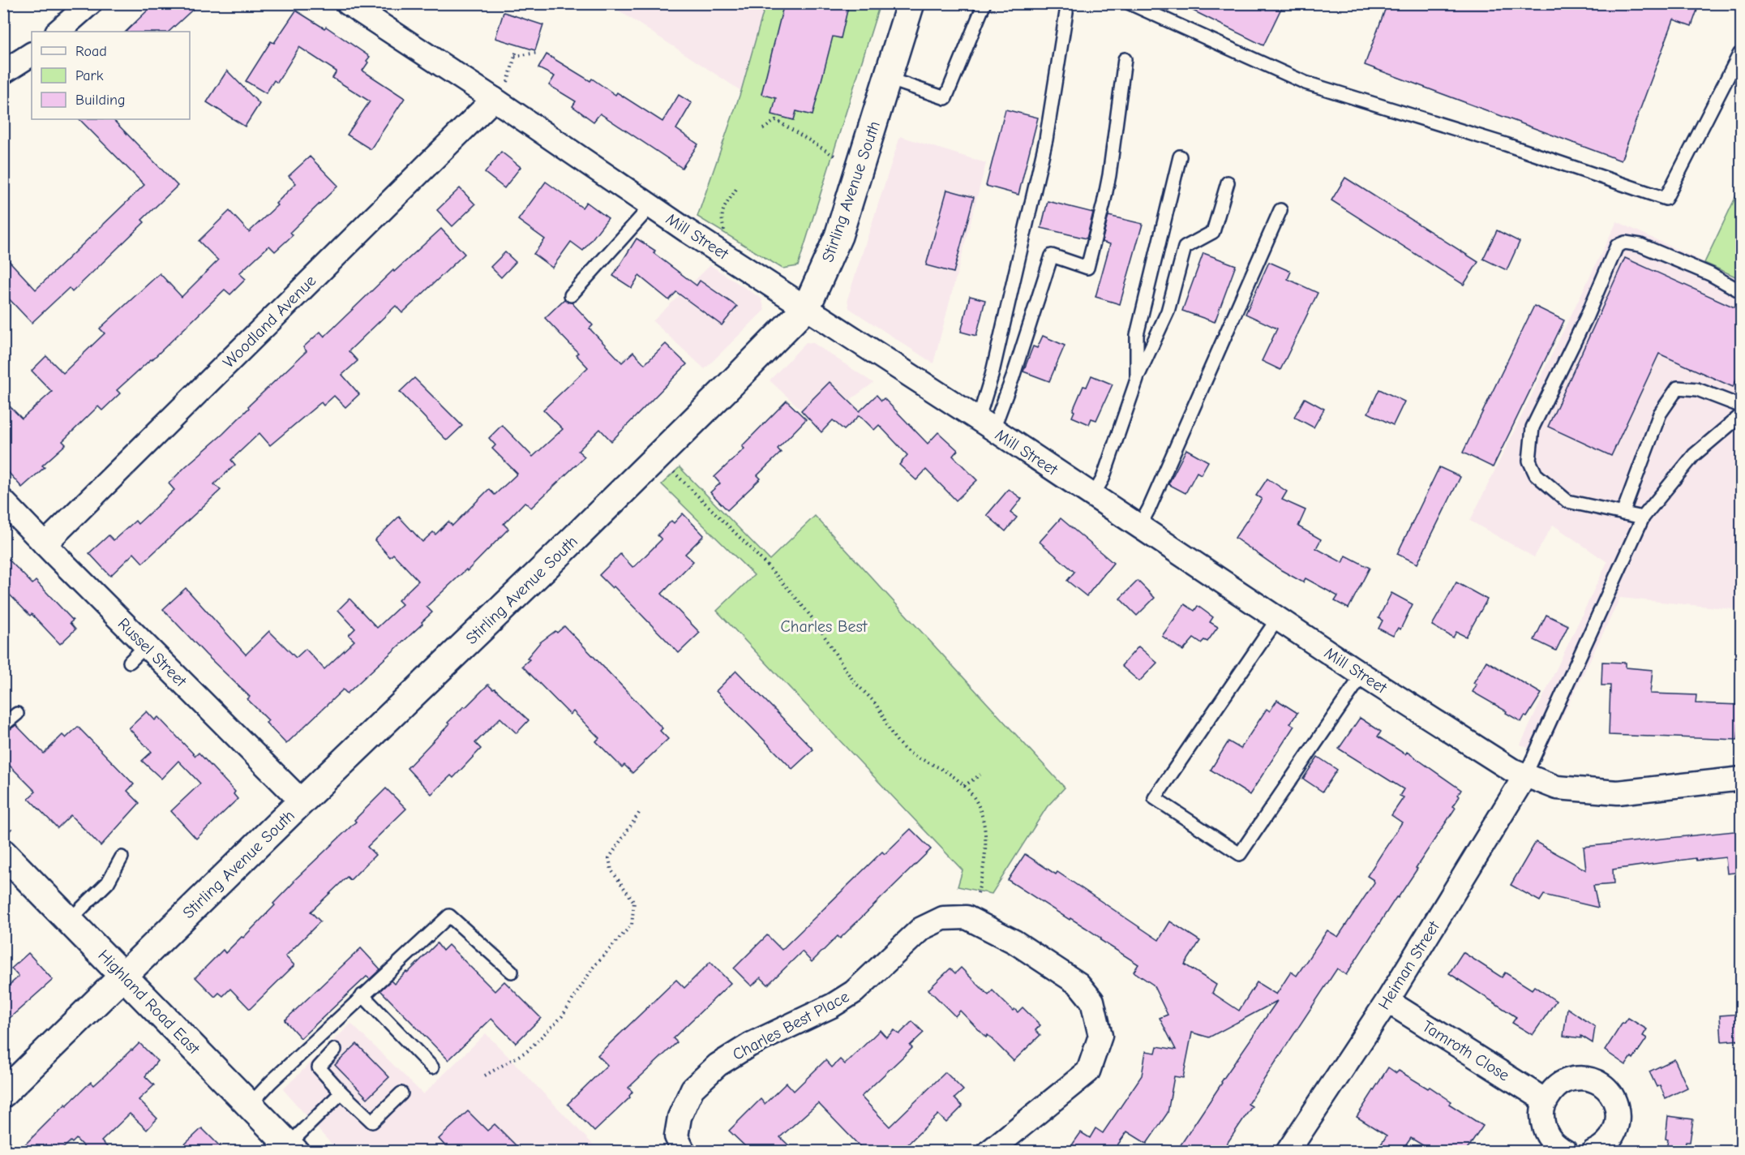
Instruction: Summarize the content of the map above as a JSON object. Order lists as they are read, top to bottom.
{
  "streets": {
    "street": [
      "Stirling Avenue South",
      "Mill Street",
      "Woodland Avenue",
      "Russel Street",
      "Heiman Street",
      "Highland Road East",
      "Charles Best Place",
      "Tamroth Close"
    ]
  },
  "crossings": [
    ["Stirling Avenue South", "Mill Street"],
    ["Stirling Avenue South", "Russel Street"],
    ["Stirling Avenue South", "Highland Road East"],
    ["Mill Street", "Woodland Avenue"],
    ["Mill Street", "Heiman Street"],
    ["Woodland Avenue", "Russel Street"],
    ["Heiman Street", "Tamroth Close"]
  ],
  "parks": ["Charles Best"],
  "legend": ["Road", "Park", "Building"]
}
